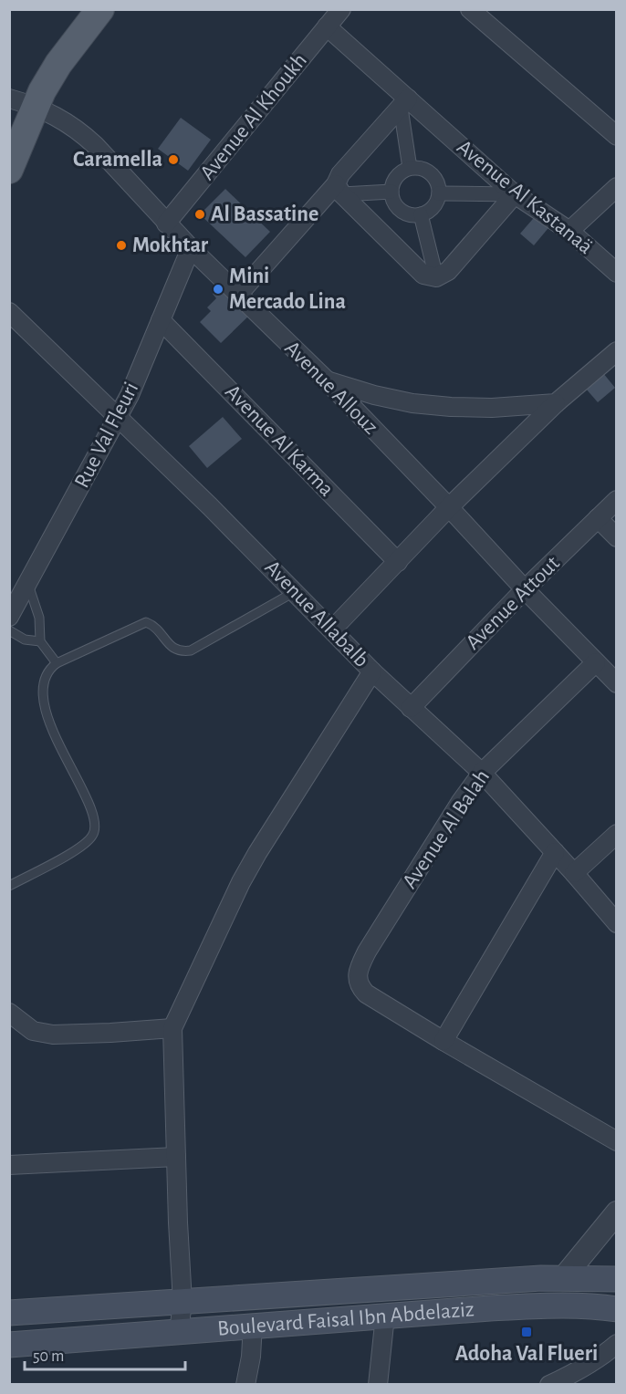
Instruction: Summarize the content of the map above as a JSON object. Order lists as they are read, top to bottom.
{
  "streets": {
    "main road": ["Boulevard Faisal Ibn Abdelaziz"],
    "street": [
      "Avenue Al Khoukh",
      "Avenue Al Kastanaä",
      "Avenue Allouz",
      "Rue Val Fleuri",
      "Avenue Al Karma",
      "Avenue Attout",
      "Avenue Allabalb",
      "Avenue Al Balah"
    ]
  },
  "crossings": [
    ["Avenue Al Khoukh", "Avenue Al Kastanaä"],
    ["Avenue Al Khoukh", "Avenue Allouz"],
    ["Avenue Allouz", "Rue Val Fleuri"],
    ["Avenue Allouz", "Avenue Attout"],
    ["Avenue Allouz", "Avenue Al Balah"],
    ["Rue Val Fleuri", "Avenue Al Karma"],
    ["Rue Val Fleuri", "Avenue Allabalb"],
    ["Avenue Attout", "Avenue Allabalb"],
    ["Avenue Allabalb", "Avenue Al Balah"]
  ],
  "places": {
    "other": [
      "Caramella",
      "Al Bassatine",
      "Mokhtar",
      "Mini Mercado Lina"
    ],
    "transit": ["Adoha Val Flueri"]
  },
  "scale_bar": "50 m"
}
